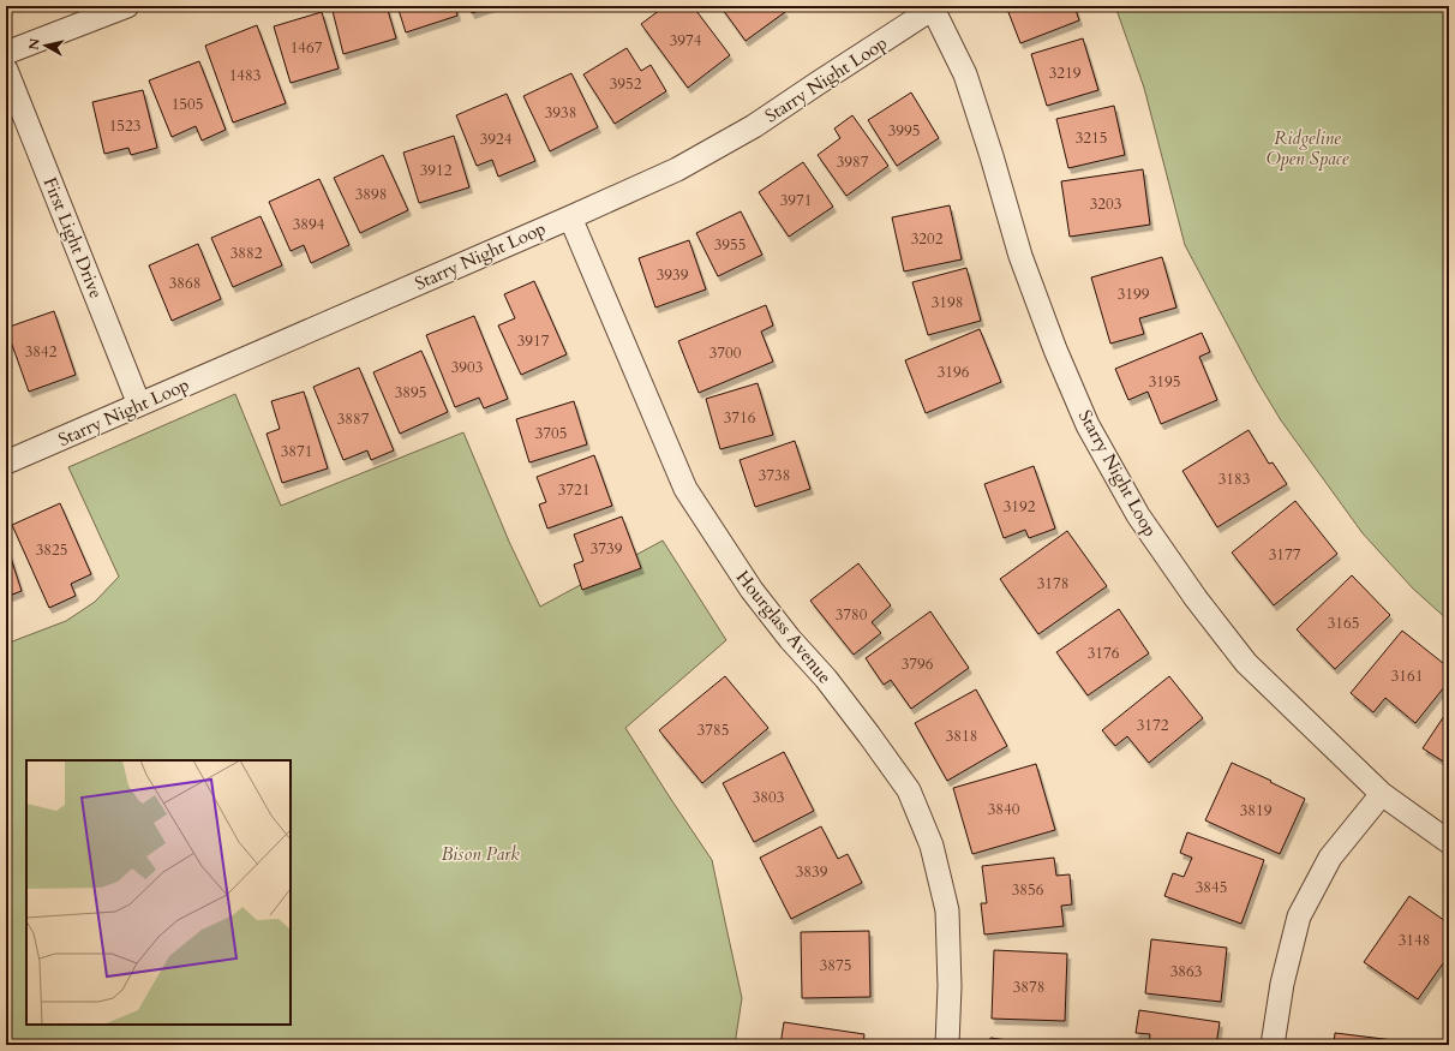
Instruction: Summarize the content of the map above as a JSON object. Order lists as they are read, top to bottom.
{
  "streets": {
    "street": ["Starry Night Loop", "First Light Drive", "Hourglass Avenue"]
  },
  "crossings": [
    ["Starry Night Loop", "First Light Drive"],
    ["Starry Night Loop", "Hourglass Avenue"]
  ],
  "parks": ["Ridgeline Open Space", "Bison Park"],
  "house_numbers": [
    "3974",
    "1467",
    "3219",
    "1483",
    "3952",
    "1505",
    "3938",
    "1523",
    "3995",
    "3215",
    "3924",
    "3987",
    "3912",
    "3898",
    "3971",
    "3203",
    "3894",
    "3202",
    "3955",
    "3882",
    "3939",
    "3868",
    "3199",
    "3198",
    "3917",
    "3842",
    "3700",
    "3903",
    "3196",
    "3195",
    "3895",
    "3716",
    "3887",
    "3705",
    "3871",
    "3738",
    "3183",
    "3721",
    "3192",
    "3739",
    "3825",
    "3177",
    "3178",
    "3780",
    "3165",
    "3176",
    "3796",
    "3161",
    "3172",
    "3785",
    "3818",
    "3803",
    "3840",
    "3819",
    "3839",
    "3845",
    "3856",
    "3148",
    "3875",
    "3863",
    "3878"
  ],
  "north": "left"
}
